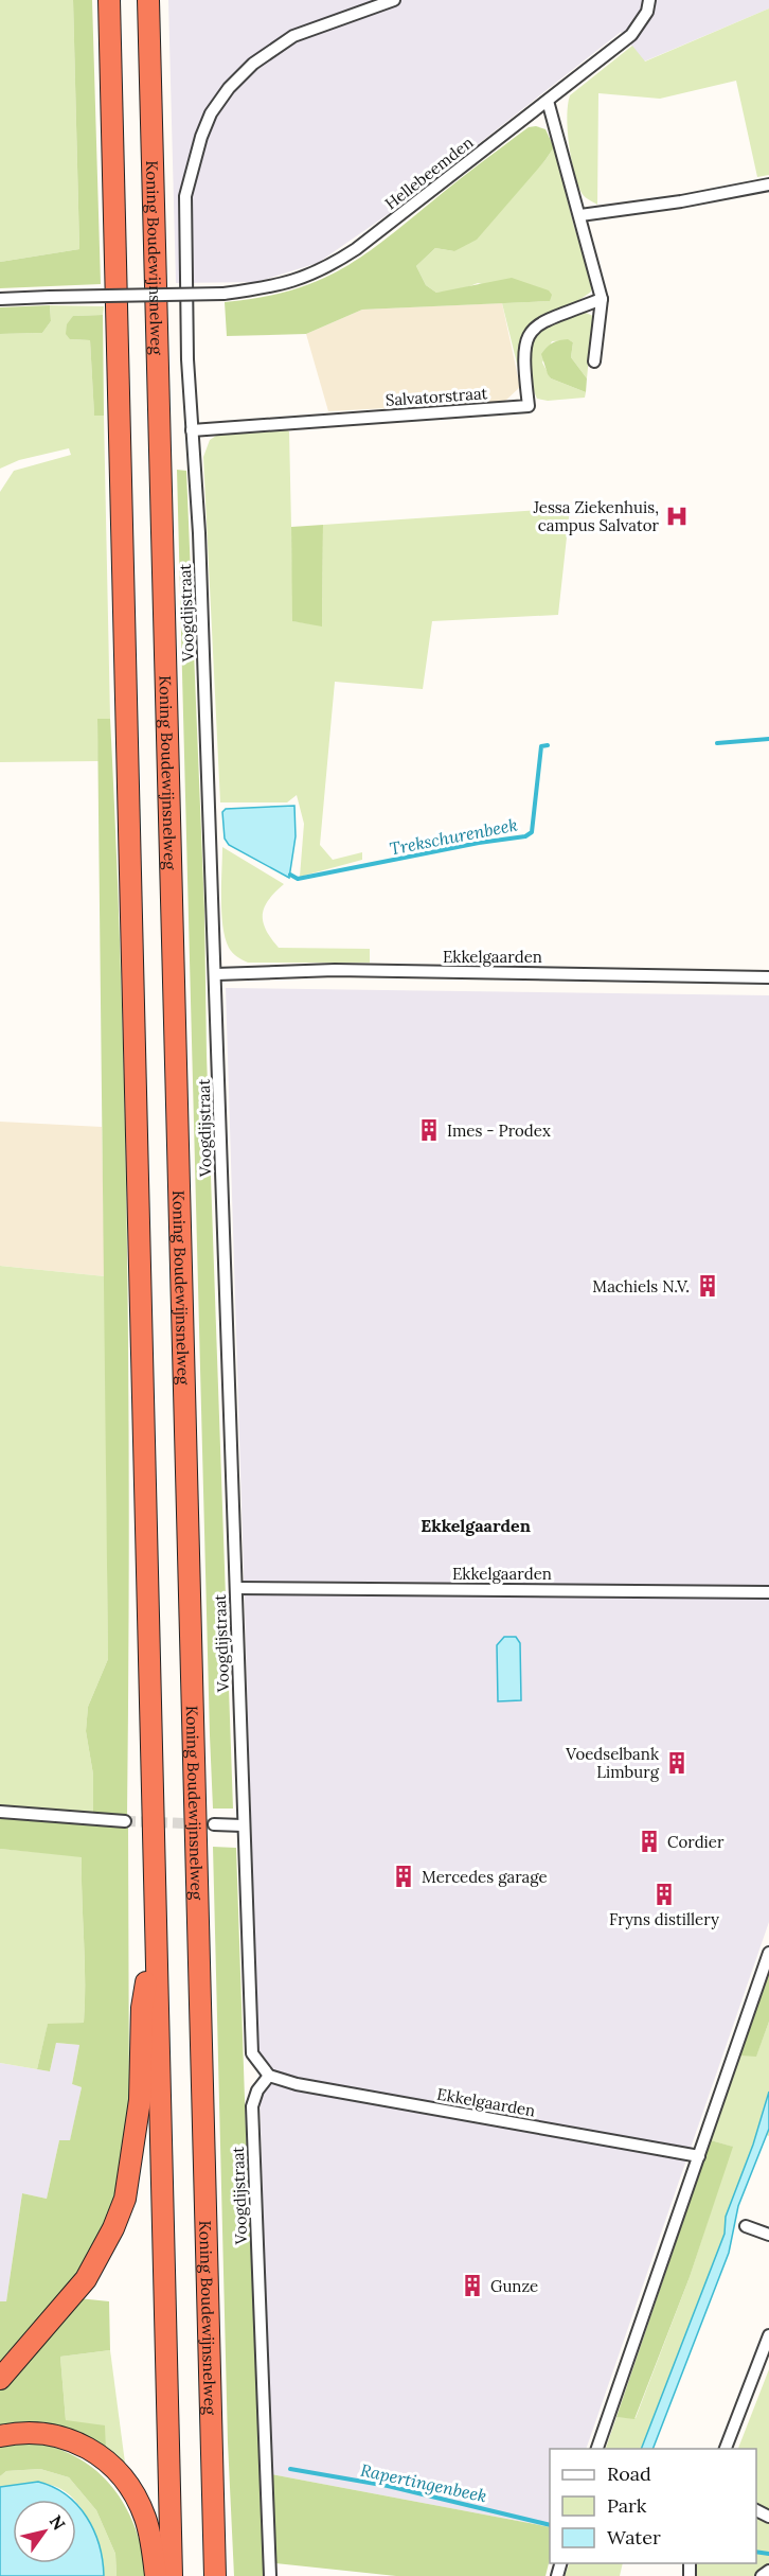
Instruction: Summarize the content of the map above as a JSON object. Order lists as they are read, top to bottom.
{
  "streets": {
    "highway": ["Koning Boudewijnsnelweg"],
    "street": [
      "Hellebeemden",
      "Salvatorstraat",
      "Voogdijstraat",
      "Ekkelgaarden"
    ]
  },
  "crossings": [
    ["Salvatorstraat", "Voogdijstraat"],
    ["Voogdijstraat", "Ekkelgaarden"]
  ],
  "districts": ["Ekkelgaarden"],
  "water": ["Trekschurenbeek", "Rapertingenbeek"],
  "places": {
    "hospital": ["Jessa Ziekenhuis, campus Salvator"],
    "building": [
      "Imes - Prodex",
      "Machiels N.V.",
      "Voedselbank Limburg",
      "Cordier",
      "Mercedes garage",
      "Fryns distillery",
      "Gunze"
    ]
  },
  "legend": ["Road", "Park", "Water"],
  "north": "top right"
}
